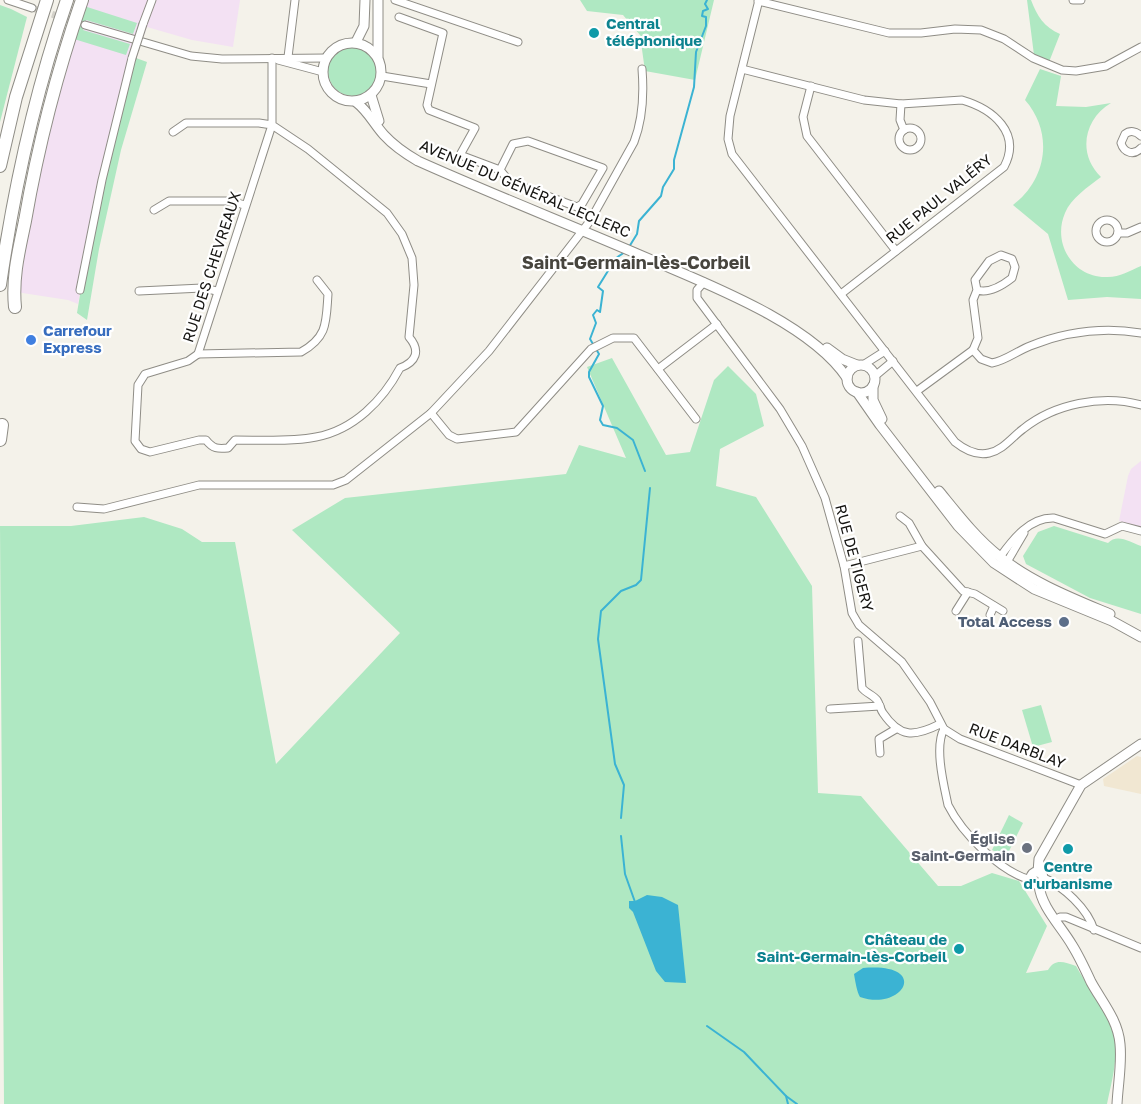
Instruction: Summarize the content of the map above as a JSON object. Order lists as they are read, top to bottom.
{
  "streets": {
    "main road": ["AVENUE DU GÉNÉRAL LECLERC"],
    "street": [
      "RUE PAUL VALÉRY",
      "RUE DES CHEVREAUX",
      "RUE DE TIGERY",
      "RUE DARBLAY"
    ]
  },
  "crossings": [
    ["AVENUE DU GÉNÉRAL LECLERC", "RUE DE TIGERY"],
    ["RUE DE TIGERY", "RUE DARBLAY"]
  ],
  "districts": ["Saint-Germain-lès-Corbeil"],
  "places": [
    "Central téléphonique",
    "Carrefour Express",
    "Total Access",
    "Église Saint-Germain",
    "Centre d'urbanisme",
    "Château de Saint-Germain-lès-Corbeil"
  ]
}
